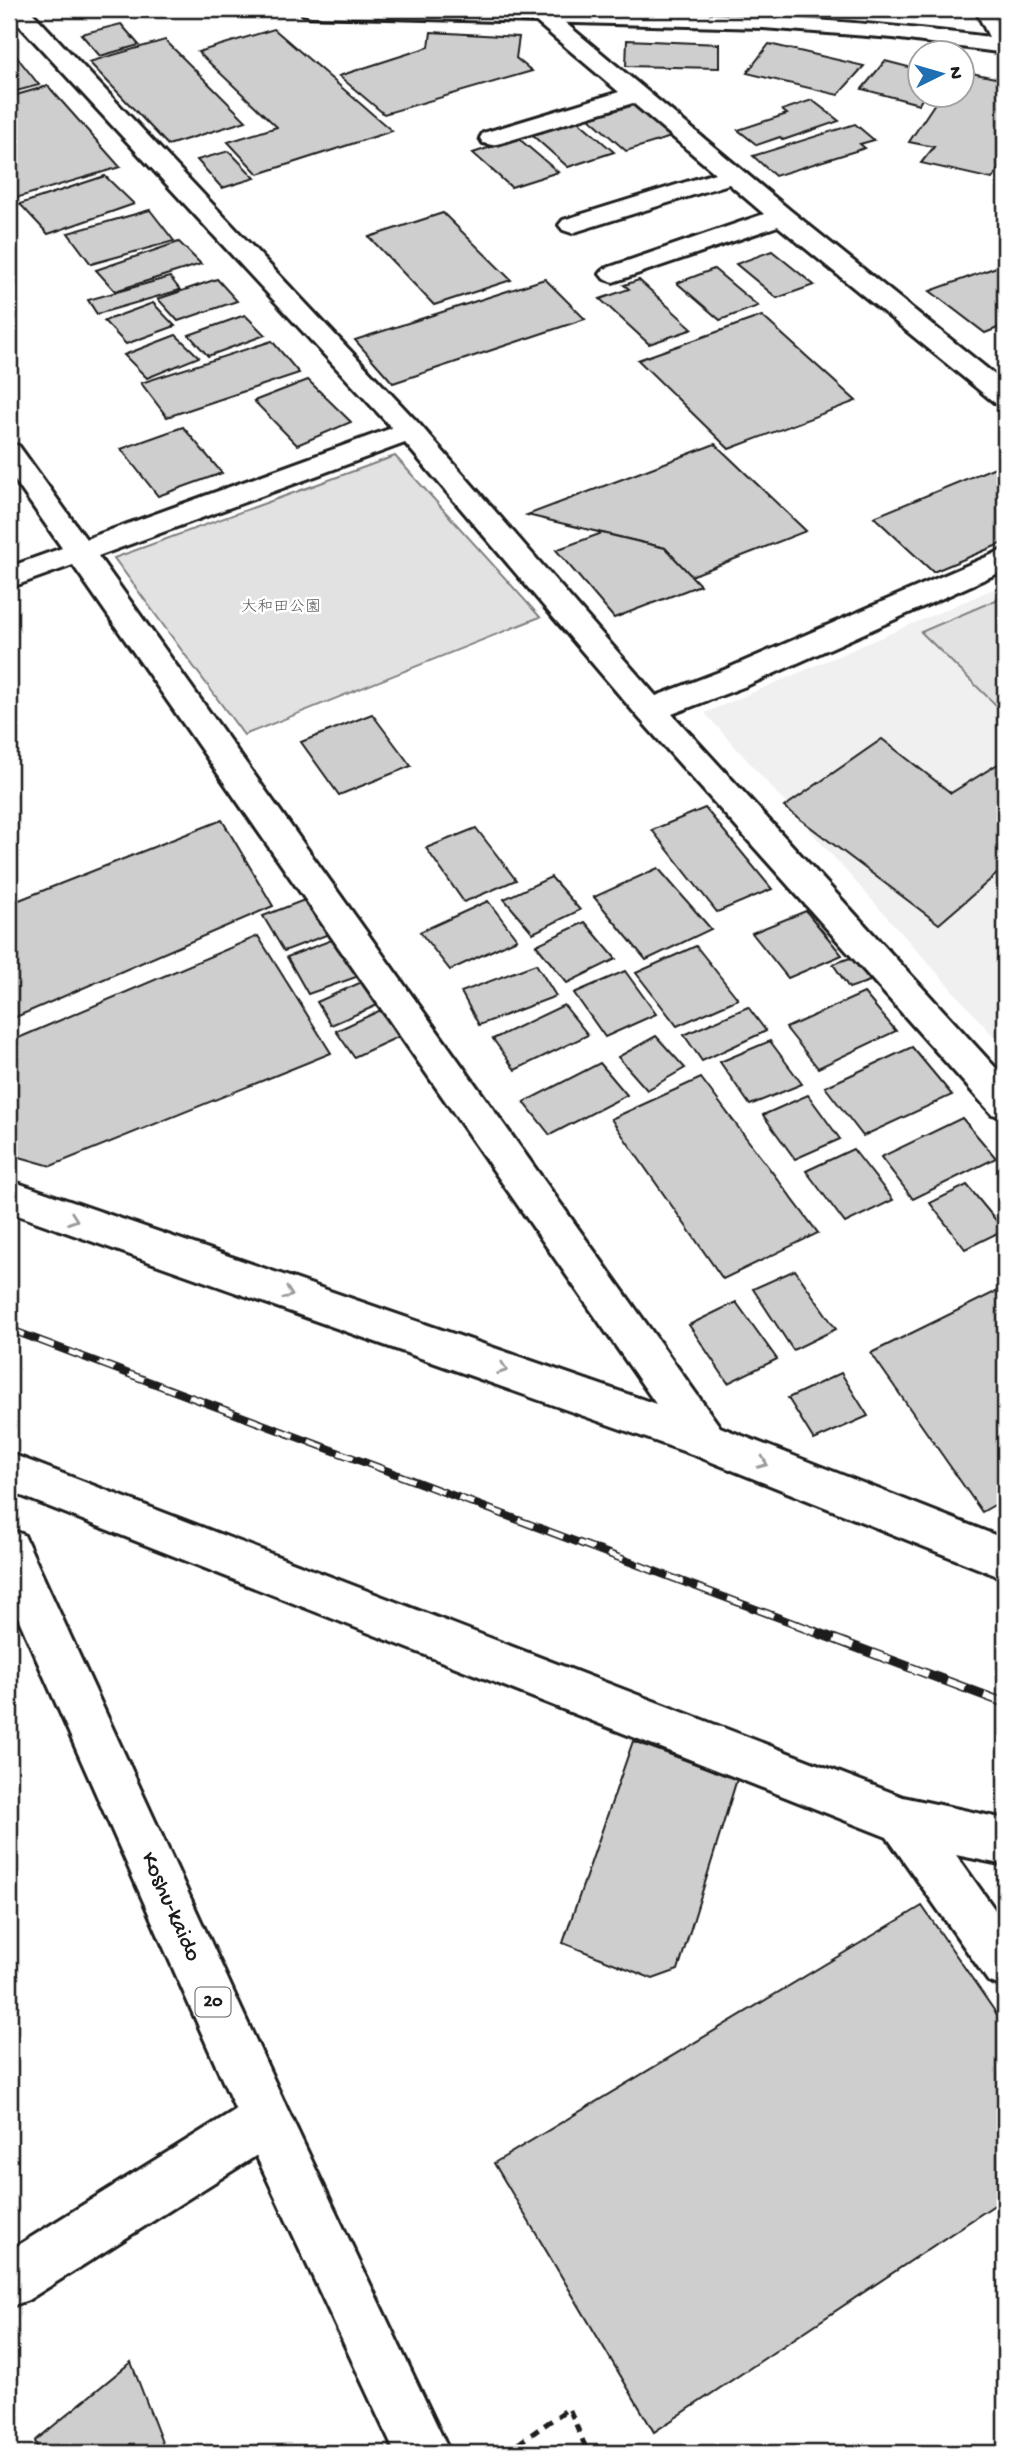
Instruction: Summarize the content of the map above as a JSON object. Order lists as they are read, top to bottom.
{
  "streets": {
    "main road": ["Koshu-kaido", "20"]
  },
  "parks": ["大和田公園"],
  "north": "right"
}
